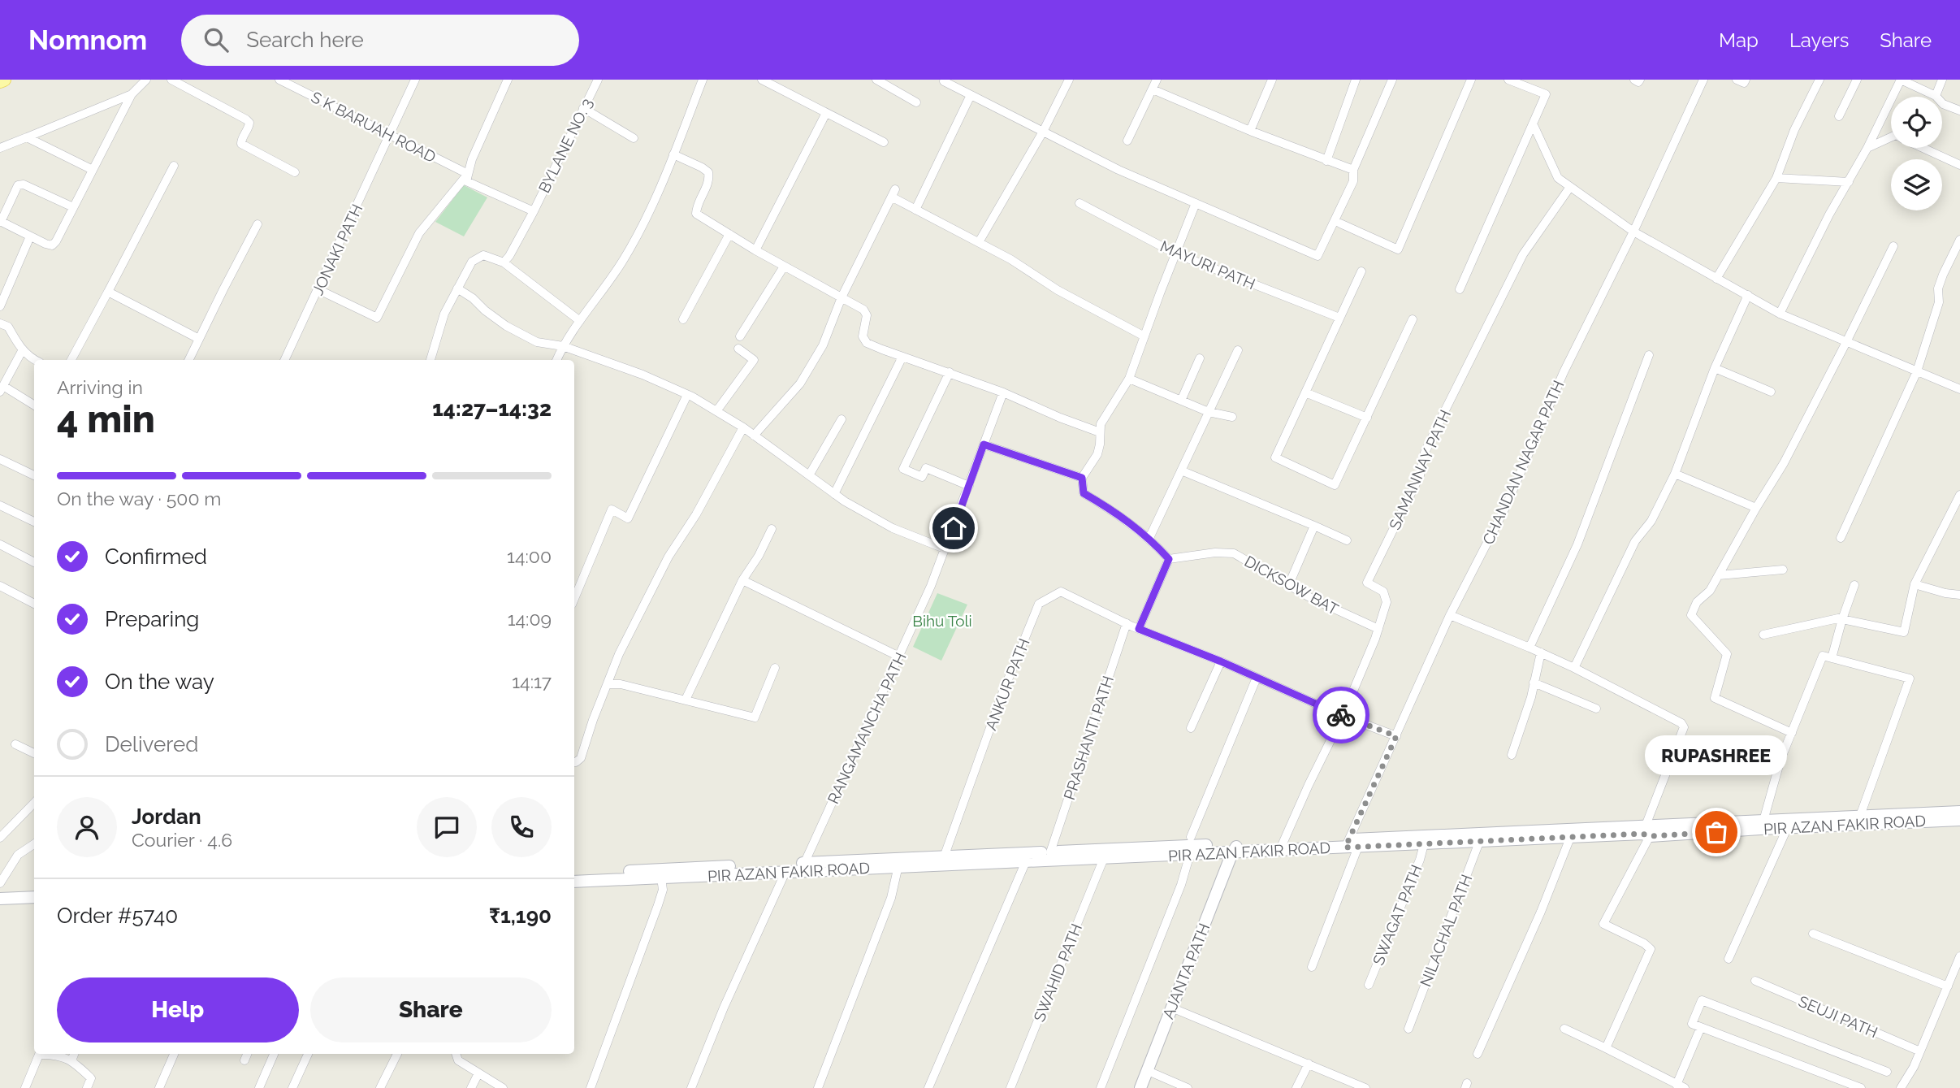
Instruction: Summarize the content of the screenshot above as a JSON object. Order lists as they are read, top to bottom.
{
  "streets": {
    "main road": ["PIR AZAN FAKIR ROAD", "AJANTA PATH"],
    "street": [
      "S K BARUAH ROAD",
      "BYLANE NO. 3",
      "JONAKI PATH",
      "MAYURI PATH",
      "CHANDAN NAGAR PATH",
      "SAMANNAY PATH",
      "DICKSOW BAT",
      "ANKUR PATH",
      "RANGAMANCHA PATH",
      "PRASHANTI PATH",
      "SWAGAT PATH",
      "NILACHAL PATH",
      "SWAHID PATH",
      "SEUJI PATH"
    ]
  },
  "crossings": [
    ["S K BARUAH ROAD", "BYLANE NO. 3"],
    ["S K BARUAH ROAD", "JONAKI PATH"],
    ["CHANDAN NAGAR PATH", "PIR AZAN FAKIR ROAD"],
    ["SAMANNAY PATH", "DICKSOW BAT"],
    ["SAMANNAY PATH", "PIR AZAN FAKIR ROAD"],
    ["ANKUR PATH", "PRASHANTI PATH"],
    ["ANKUR PATH", "PIR AZAN FAKIR ROAD"],
    ["RANGAMANCHA PATH", "PIR AZAN FAKIR ROAD"],
    ["PRASHANTI PATH", "PIR AZAN FAKIR ROAD"],
    ["PIR AZAN FAKIR ROAD", "SWAGAT PATH"],
    ["PIR AZAN FAKIR ROAD", "NILACHAL PATH"],
    ["PIR AZAN FAKIR ROAD", "AJANTA PATH"],
    ["PIR AZAN FAKIR ROAD", "SWAHID PATH"]
  ],
  "parks": ["Bihu Toli"],
  "places": ["RUPASHREE"],
  "page": {
    "header": "Nomnom",
    "search": "Search here",
    "nav": ["Map", "Layers", "Share"],
    "heading": ["4 min", "Arriving in", "14:27–14:32"],
    "panel": [
      "Jordan",
      "Courier · 4.6",
      "Order #5740",
      "₹1,190"
    ],
    "bar": "On the way · 500 m",
    "list": [
      ["Confirmed", "14:00"],
      ["Preparing", "14:09"],
      ["On the way", "14:17"],
      "Delivered"
    ],
    "bubble": "RUPASHREE",
    "buttons": ["Help", "Share"]
  }
}
